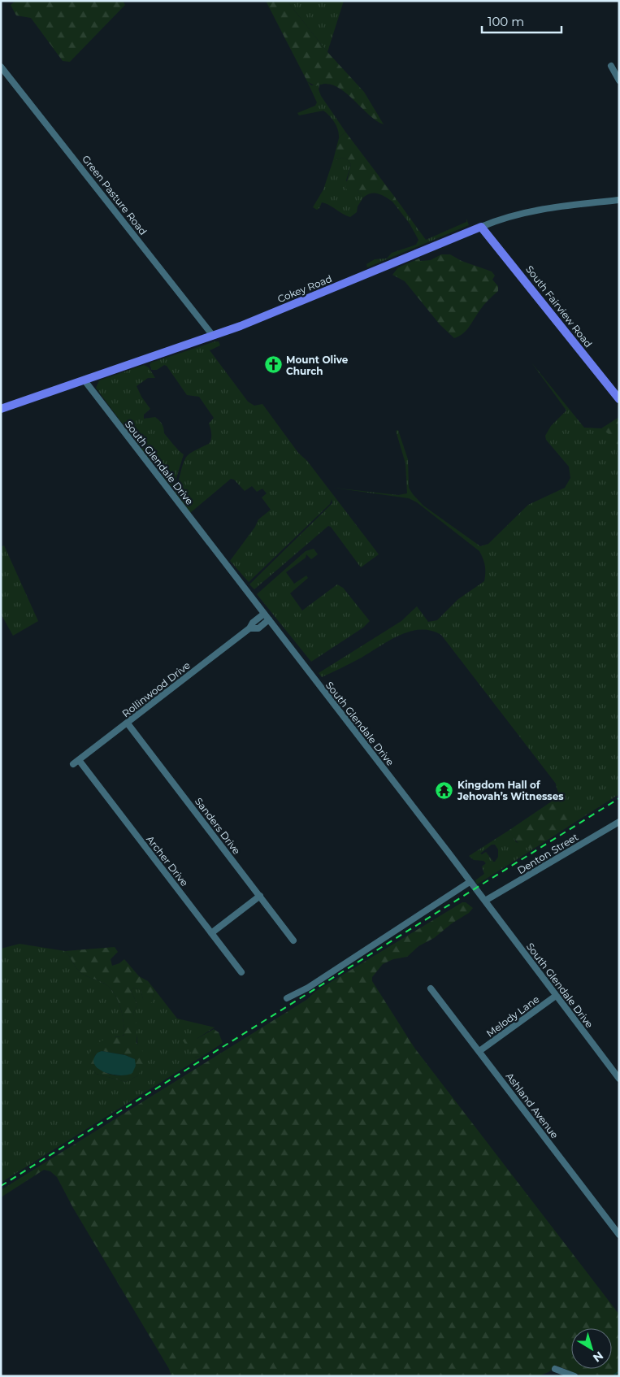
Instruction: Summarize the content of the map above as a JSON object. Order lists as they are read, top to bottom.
{
  "streets": {
    "main road": ["Cokey Road", "South Fairview Road"],
    "street": [
      "Green Pasture Road",
      "South Glendale Drive",
      "Rollinwood Drive",
      "Sanders Drive",
      "Denton Street",
      "Archer Drive",
      "Melody Lane",
      "Ashland Avenue"
    ]
  },
  "crossings": [
    ["Green Pasture Road", "Cokey Road"],
    ["Cokey Road", "South Fairview Road"],
    ["Cokey Road", "South Glendale Drive"],
    ["South Glendale Drive", "Rollinwood Drive"],
    ["South Glendale Drive", "Denton Street"],
    ["South Glendale Drive", "Melody Lane"],
    ["Rollinwood Drive", "Sanders Drive"],
    ["Rollinwood Drive", "Archer Drive"],
    ["Melody Lane", "Ashland Avenue"]
  ],
  "places": {
    "church": ["Mount Olive Church"],
    "temple": ["Kingdom Hall of Jehovah’s Witnesses"]
  },
  "scale_bar": "100 m",
  "north": "bottom right"
}
